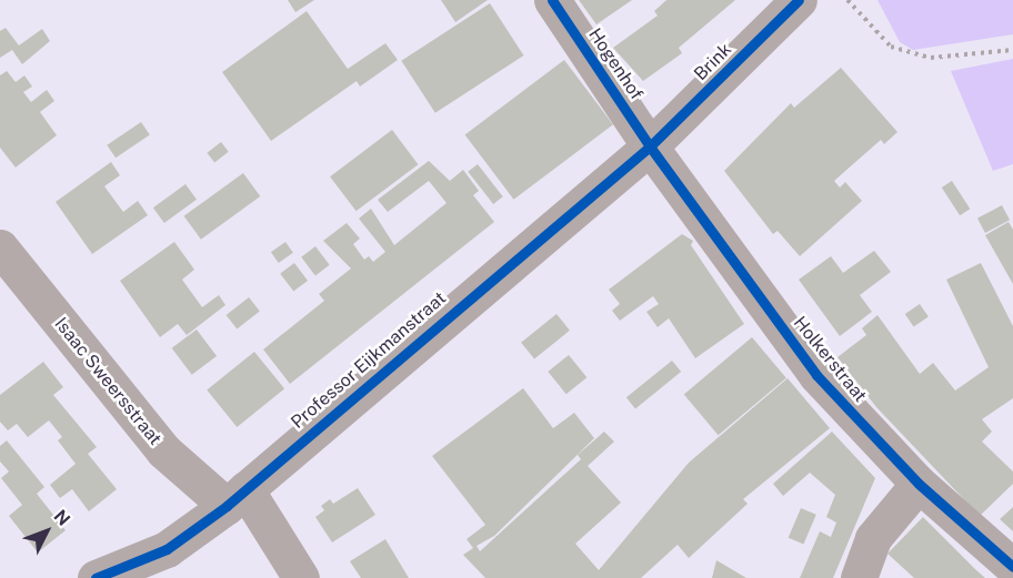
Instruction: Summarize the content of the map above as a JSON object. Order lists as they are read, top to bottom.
{
  "streets": {
    "street": [
      "Brink",
      "Hogenhof",
      "Holkerstraat",
      "Professor Eijkmanstraat",
      "Isaac Sweersstraat"
    ]
  },
  "crossings": [
    ["Brink", "Hogenhof"],
    ["Brink", "Holkerstraat"],
    ["Brink", "Professor Eijkmanstraat"],
    ["Hogenhof", "Holkerstraat"],
    ["Hogenhof", "Professor Eijkmanstraat"],
    ["Holkerstraat", "Professor Eijkmanstraat"],
    ["Professor Eijkmanstraat", "Isaac Sweersstraat"]
  ],
  "north": "top right"
}
